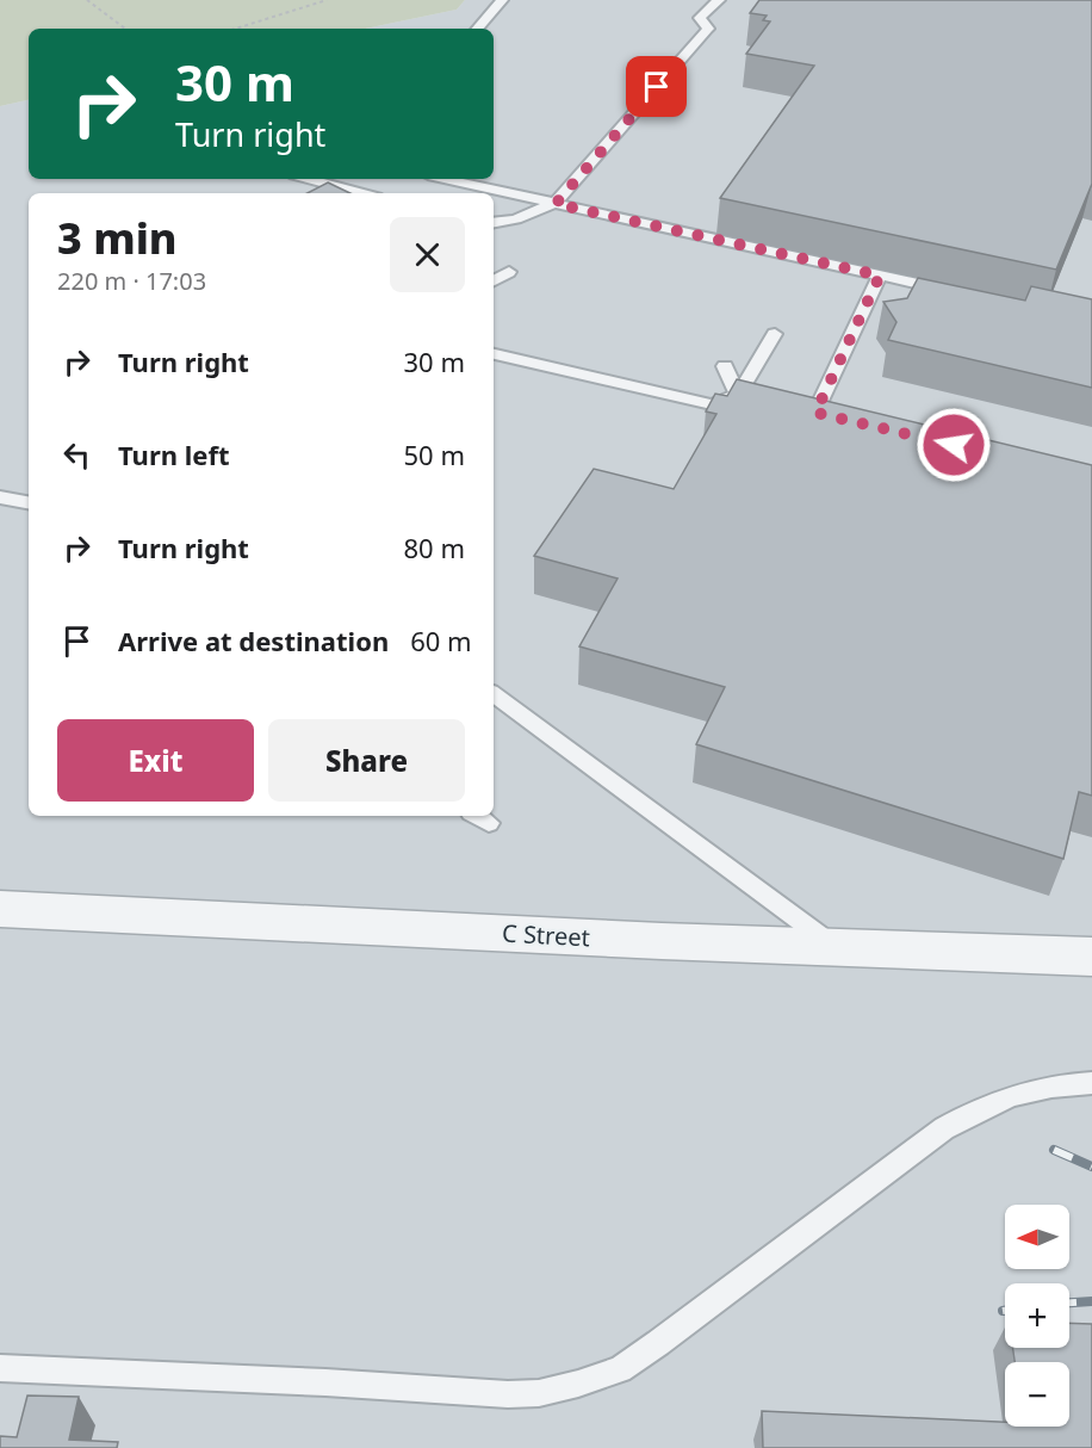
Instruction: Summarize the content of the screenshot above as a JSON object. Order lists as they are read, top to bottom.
{
  "streets": {
    "street": ["C Street"]
  },
  "north": "left",
  "page": {
    "turn": ["30 m", "Turn right"],
    "heading": ["3 min", "220 m · 17:03"],
    "list": [
      {
        "name": "Turn right",
        "value": "30 m"
      },
      {
        "name": "Turn left",
        "value": "50 m"
      },
      {
        "name": "Turn right",
        "value": "80 m"
      },
      {
        "name": "Arrive at destination",
        "value": "60 m"
      }
    ],
    "buttons": ["Exit", "Share"],
    "map_buttons": ["+", "−"]
  }
}
